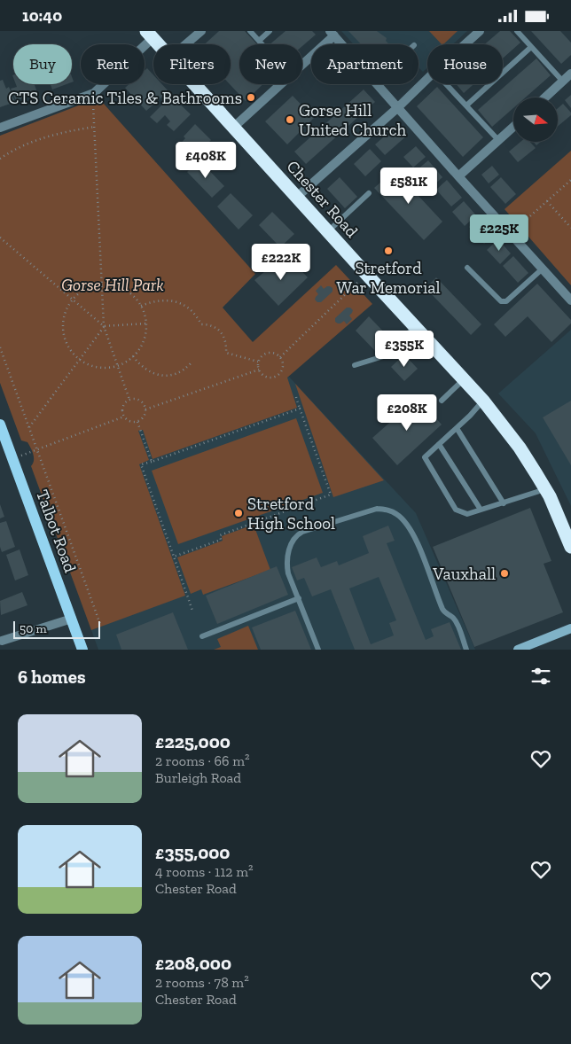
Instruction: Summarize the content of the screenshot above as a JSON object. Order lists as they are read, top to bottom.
{
  "streets": {
    "highway": ["Chester Road"],
    "main road": ["Talbot Road"]
  },
  "parks": ["Gorse Hill Park"],
  "places": [
    "CTS Ceramic Tiles & Bathrooms",
    "Gorse Hill United Church",
    "Stretford War Memorial",
    "Stretford High School",
    "Vauxhall"
  ],
  "scale_bar": "50 m",
  "north": "right",
  "page": {
    "status": "10:40",
    "chip": [
      "Buy",
      "Rent",
      "Filters",
      "New",
      "Apartment",
      "House"
    ],
    "price": [
      "£408K",
      "£581K",
      "£225K",
      "£222K",
      "£355K",
      "£208K"
    ],
    "scale": "50 m",
    "heading": "6 homes",
    "list": [
      {
        "name": "£225,000",
        "note": "2 rooms · 66 m² · Burleigh Road"
      },
      {
        "name": "£355,000",
        "note": "4 rooms · 112 m² · Chester Road"
      },
      {
        "name": "£208,000",
        "note": "2 rooms · 78 m² · Chester Road"
      }
    ]
  }
}
